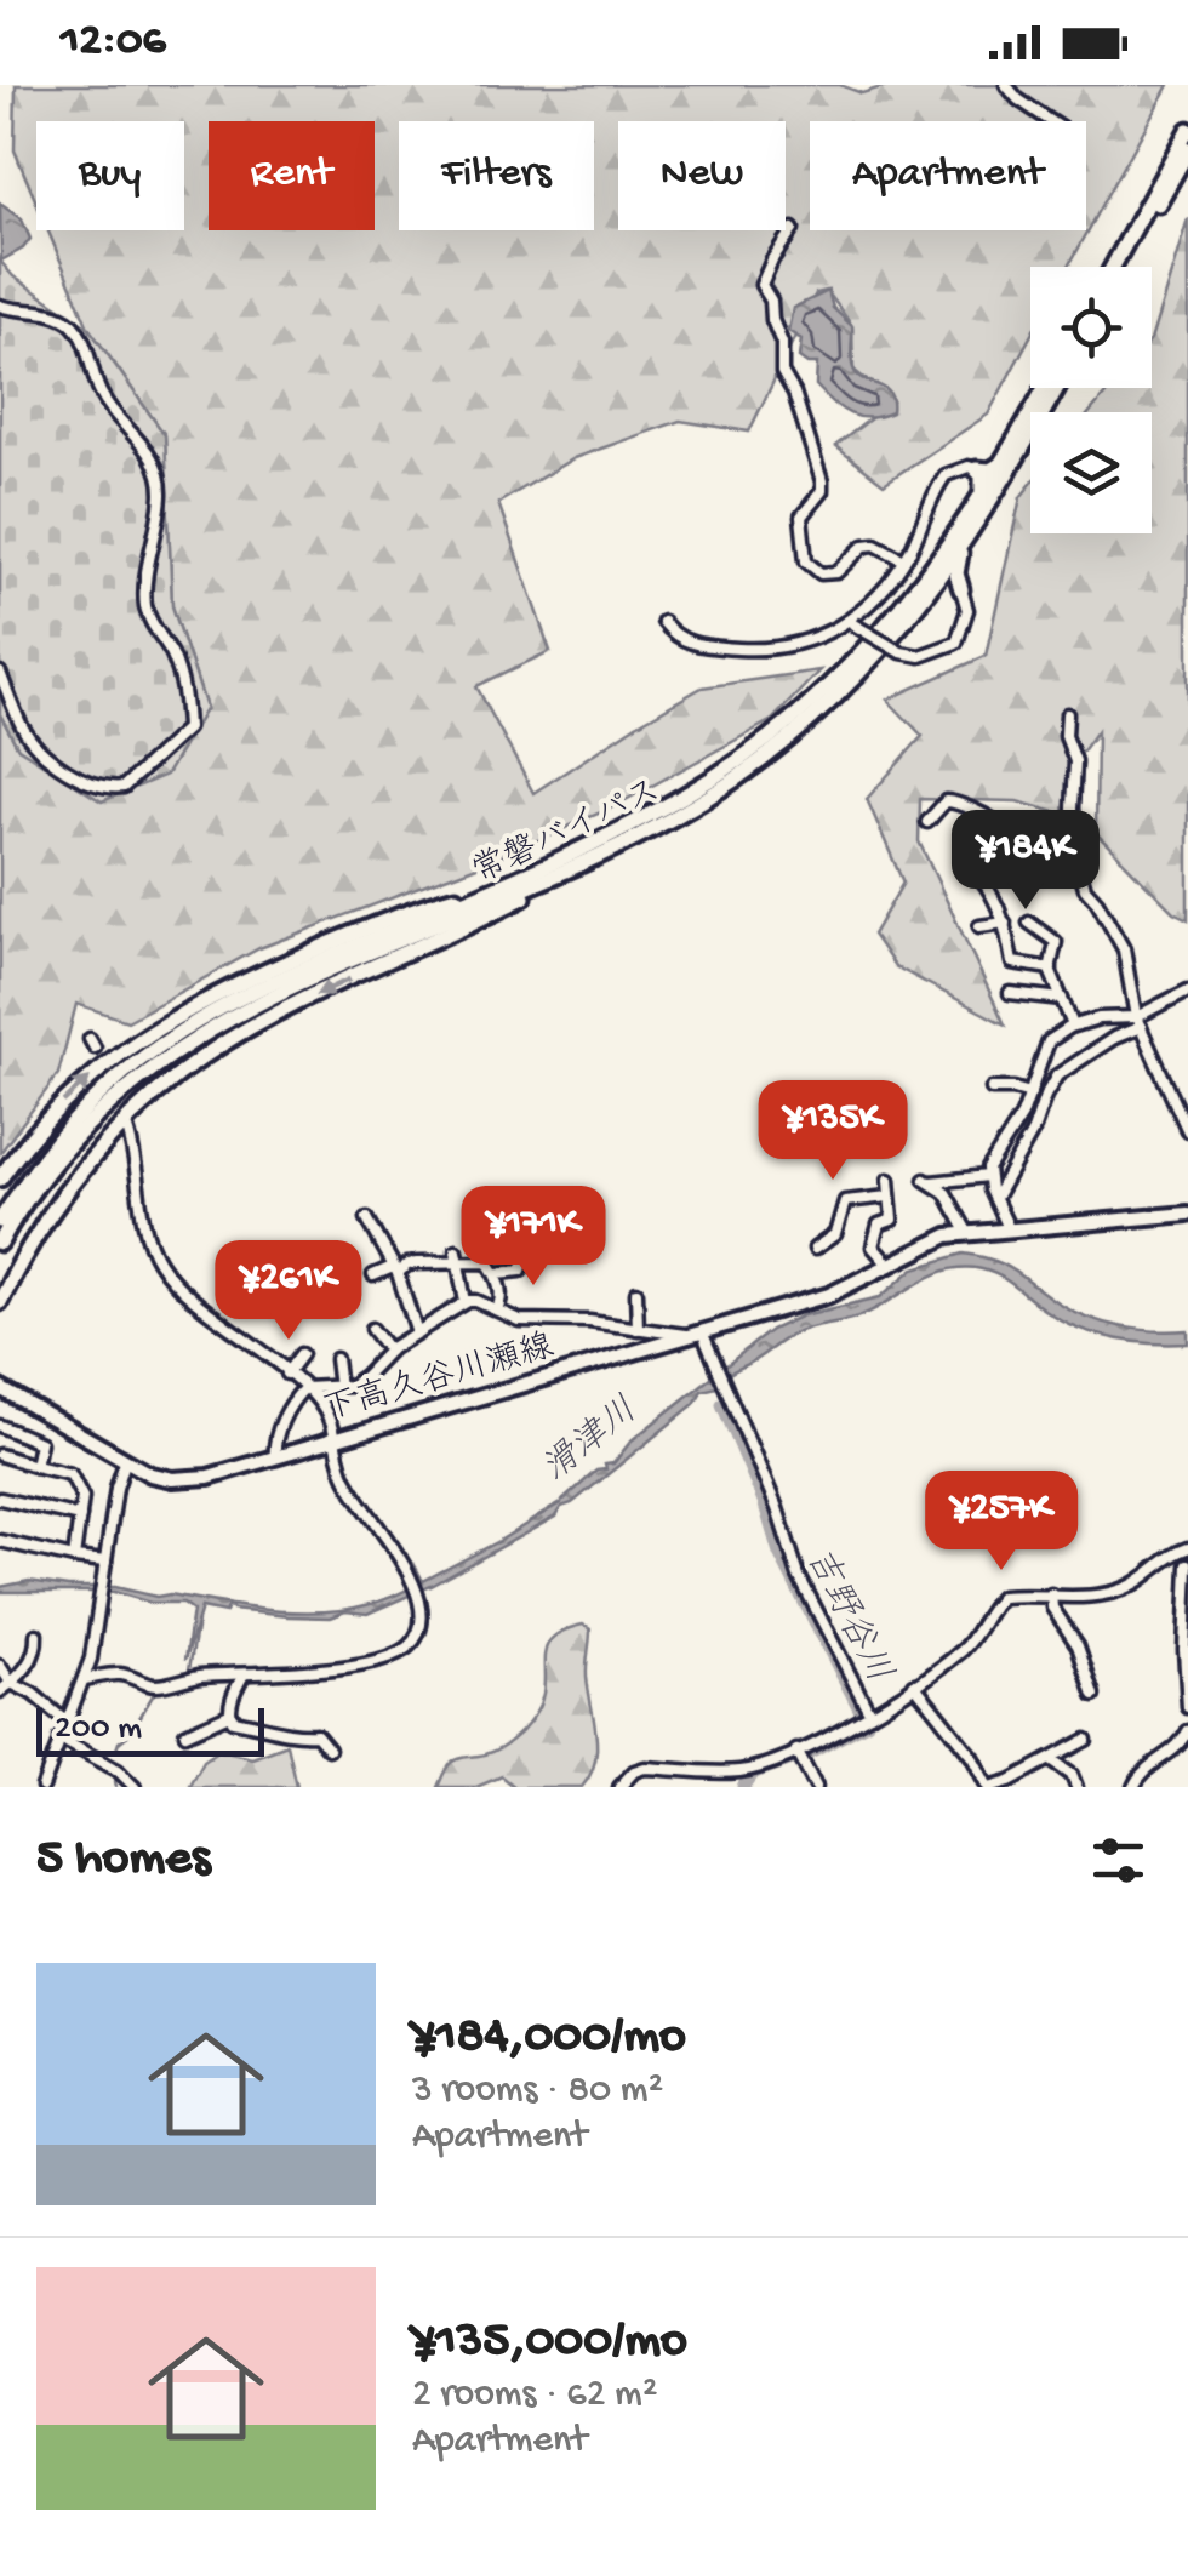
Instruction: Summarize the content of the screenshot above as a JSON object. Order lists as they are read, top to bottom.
{
  "streets": {
    "highway": ["常磐バイパス"],
    "main road": ["下高久谷川瀬線"]
  },
  "water": ["滑津川", "吉野谷川"],
  "scale_bar": "200 m",
  "page": {
    "status": "12:06",
    "chip": [
      "Buy",
      "Rent",
      "Filters",
      "New",
      "Apartment"
    ],
    "price": [
      "¥184K",
      "¥135K",
      "¥171K",
      "¥261K",
      "¥257K"
    ],
    "scale": "200 m",
    "heading": "5 homes",
    "list": [
      {
        "name": "¥184,000/mo",
        "note": "3 rooms · 80 m² · Apartment"
      },
      {
        "name": "¥135,000/mo",
        "note": "2 rooms · 62 m² · Apartment"
      }
    ]
  }
}
